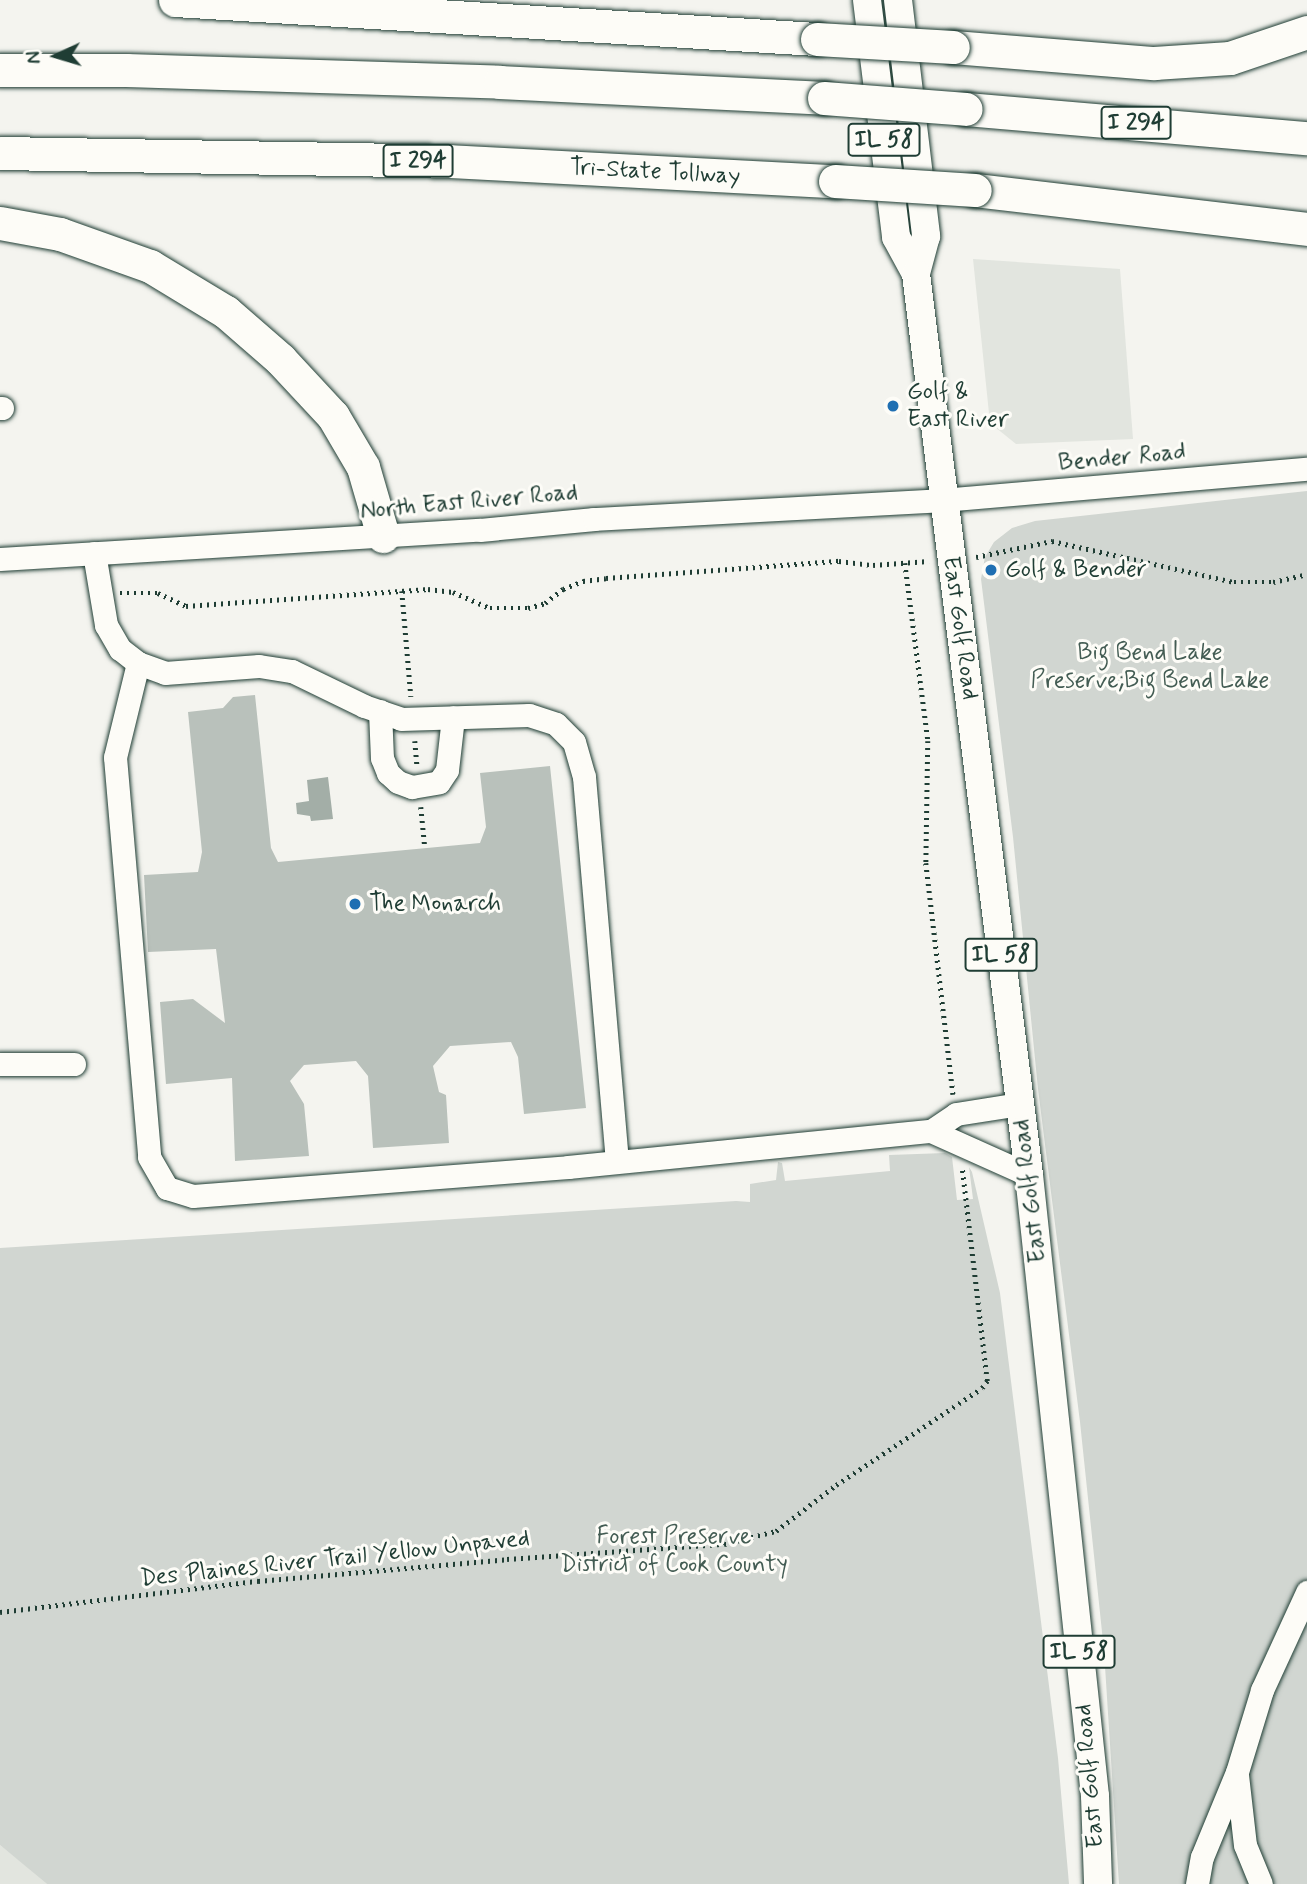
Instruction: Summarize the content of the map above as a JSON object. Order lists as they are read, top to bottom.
{
  "streets": {
    "highway": ["I 294", "Tri-State Tollway"],
    "main road": ["IL 58", "East Golf Road"],
    "street": ["Bender Road", "North East River Road"],
    "path": ["Des Plaines River Trail Yellow Unpaved"]
  },
  "crossings": [
    ["IL 58", "Bender Road"],
    ["IL 58", "North East River Road"],
    ["IL 58", "East Golf Road"],
    ["Bender Road", "North East River Road"],
    ["Bender Road", "East Golf Road"],
    ["North East River Road", "East Golf Road"]
  ],
  "parks": ["Big Bend Lake Preserve;Big Bend Lake", "Forest Preserve District of Cook County"],
  "places": ["Golf & East River", "Golf & Bender", "The Monarch"],
  "north": "left"
}
